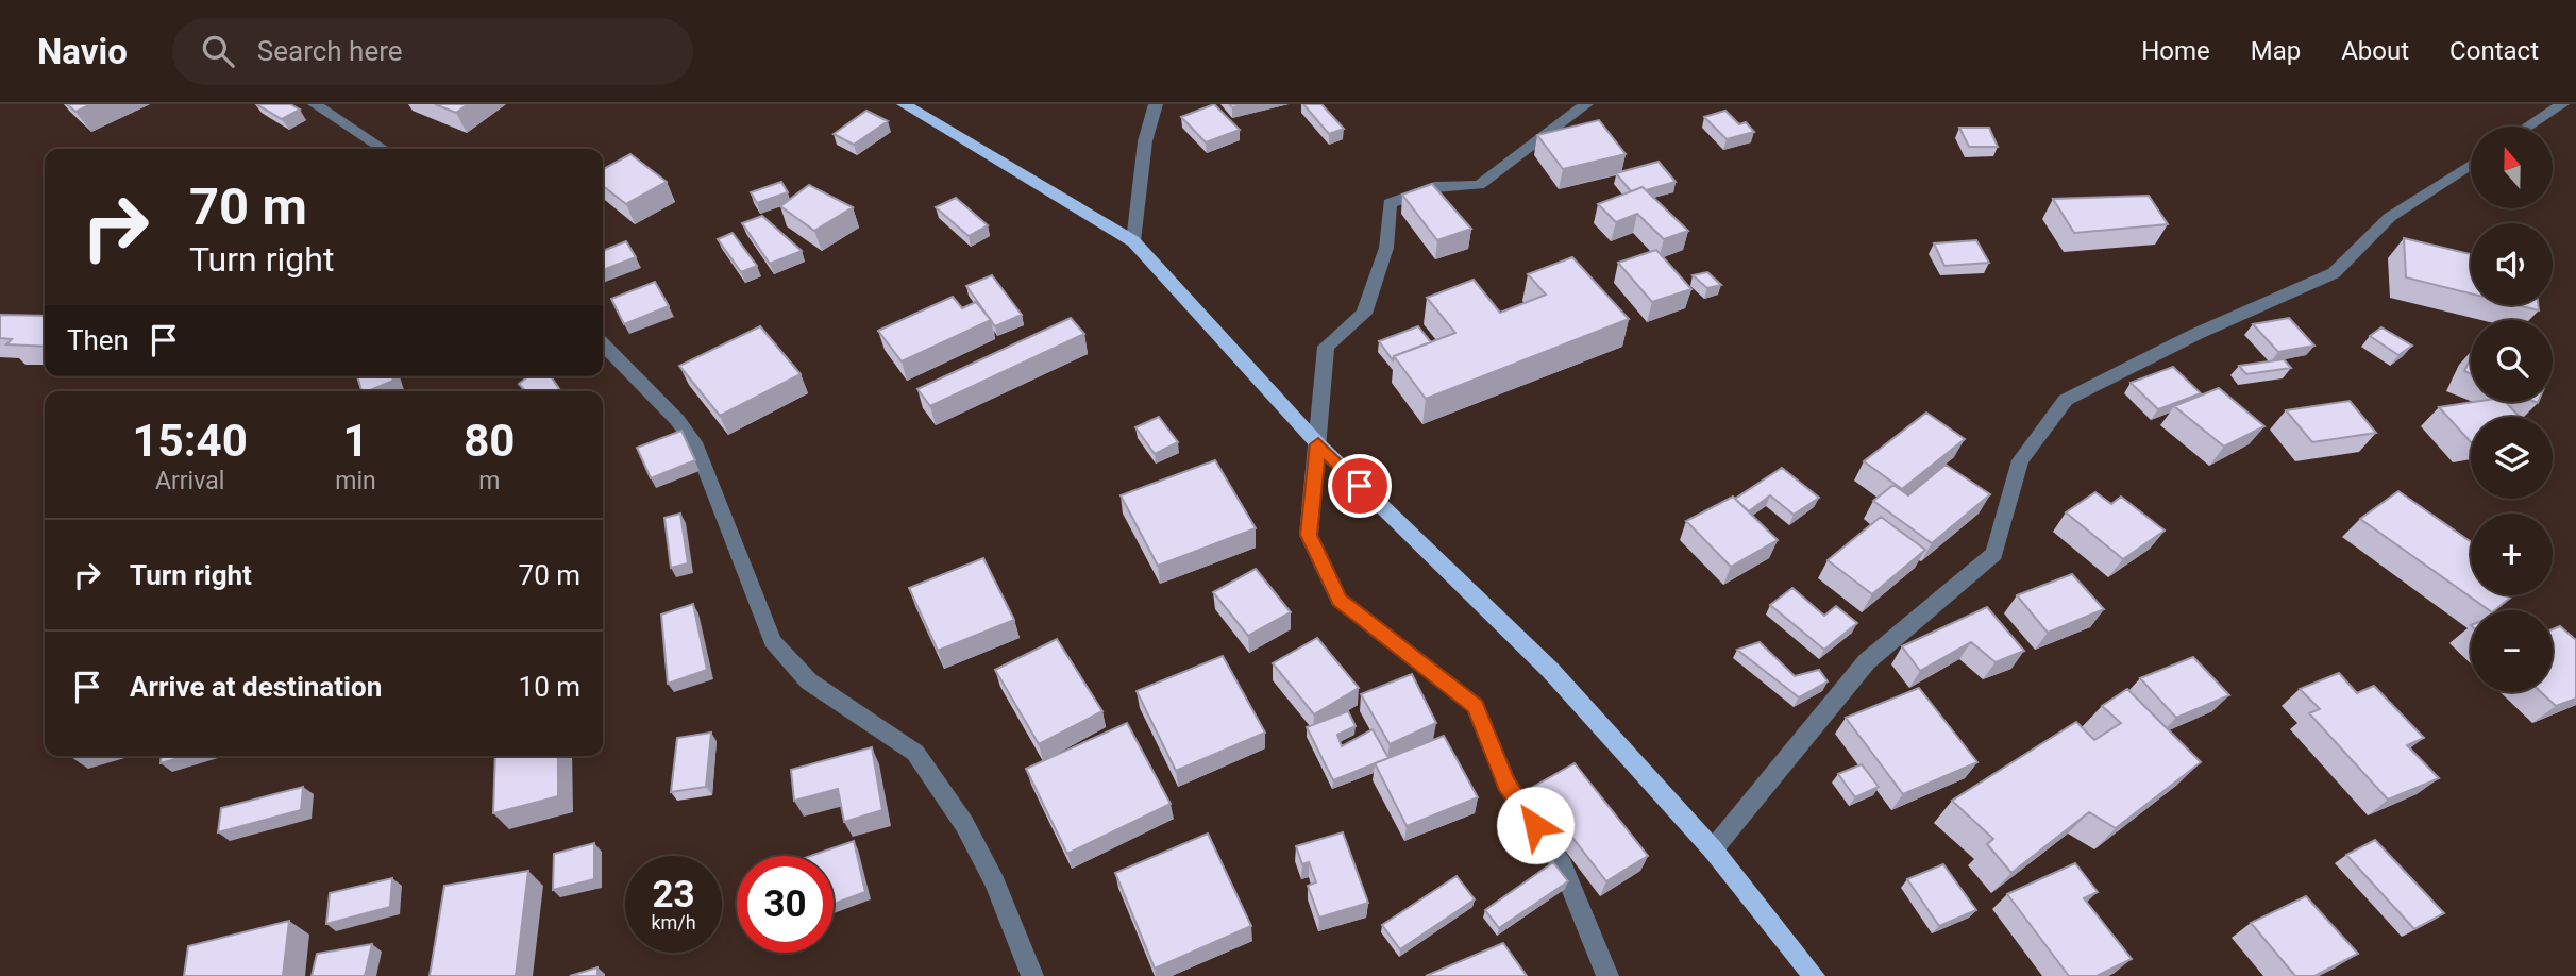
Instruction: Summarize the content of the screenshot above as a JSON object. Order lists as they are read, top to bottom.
{
  "north": "top",
  "page": {
    "header": "Navio",
    "search": "Search here",
    "nav": [
      "Home",
      "Map",
      "About",
      "Contact"
    ],
    "map_buttons": ["+", "−"],
    "turn": ["70 m", "Turn right"],
    "then": "Then",
    "eta": [
      "15:40",
      "Arrival",
      "1",
      "min",
      "80",
      "m"
    ],
    "list": [
      {
        "name": "Turn right",
        "value": "70 m"
      },
      {
        "name": "Arrive at destination",
        "value": "10 m"
      }
    ],
    "speed": "23 km/h",
    "limit": "30"
  }
}
